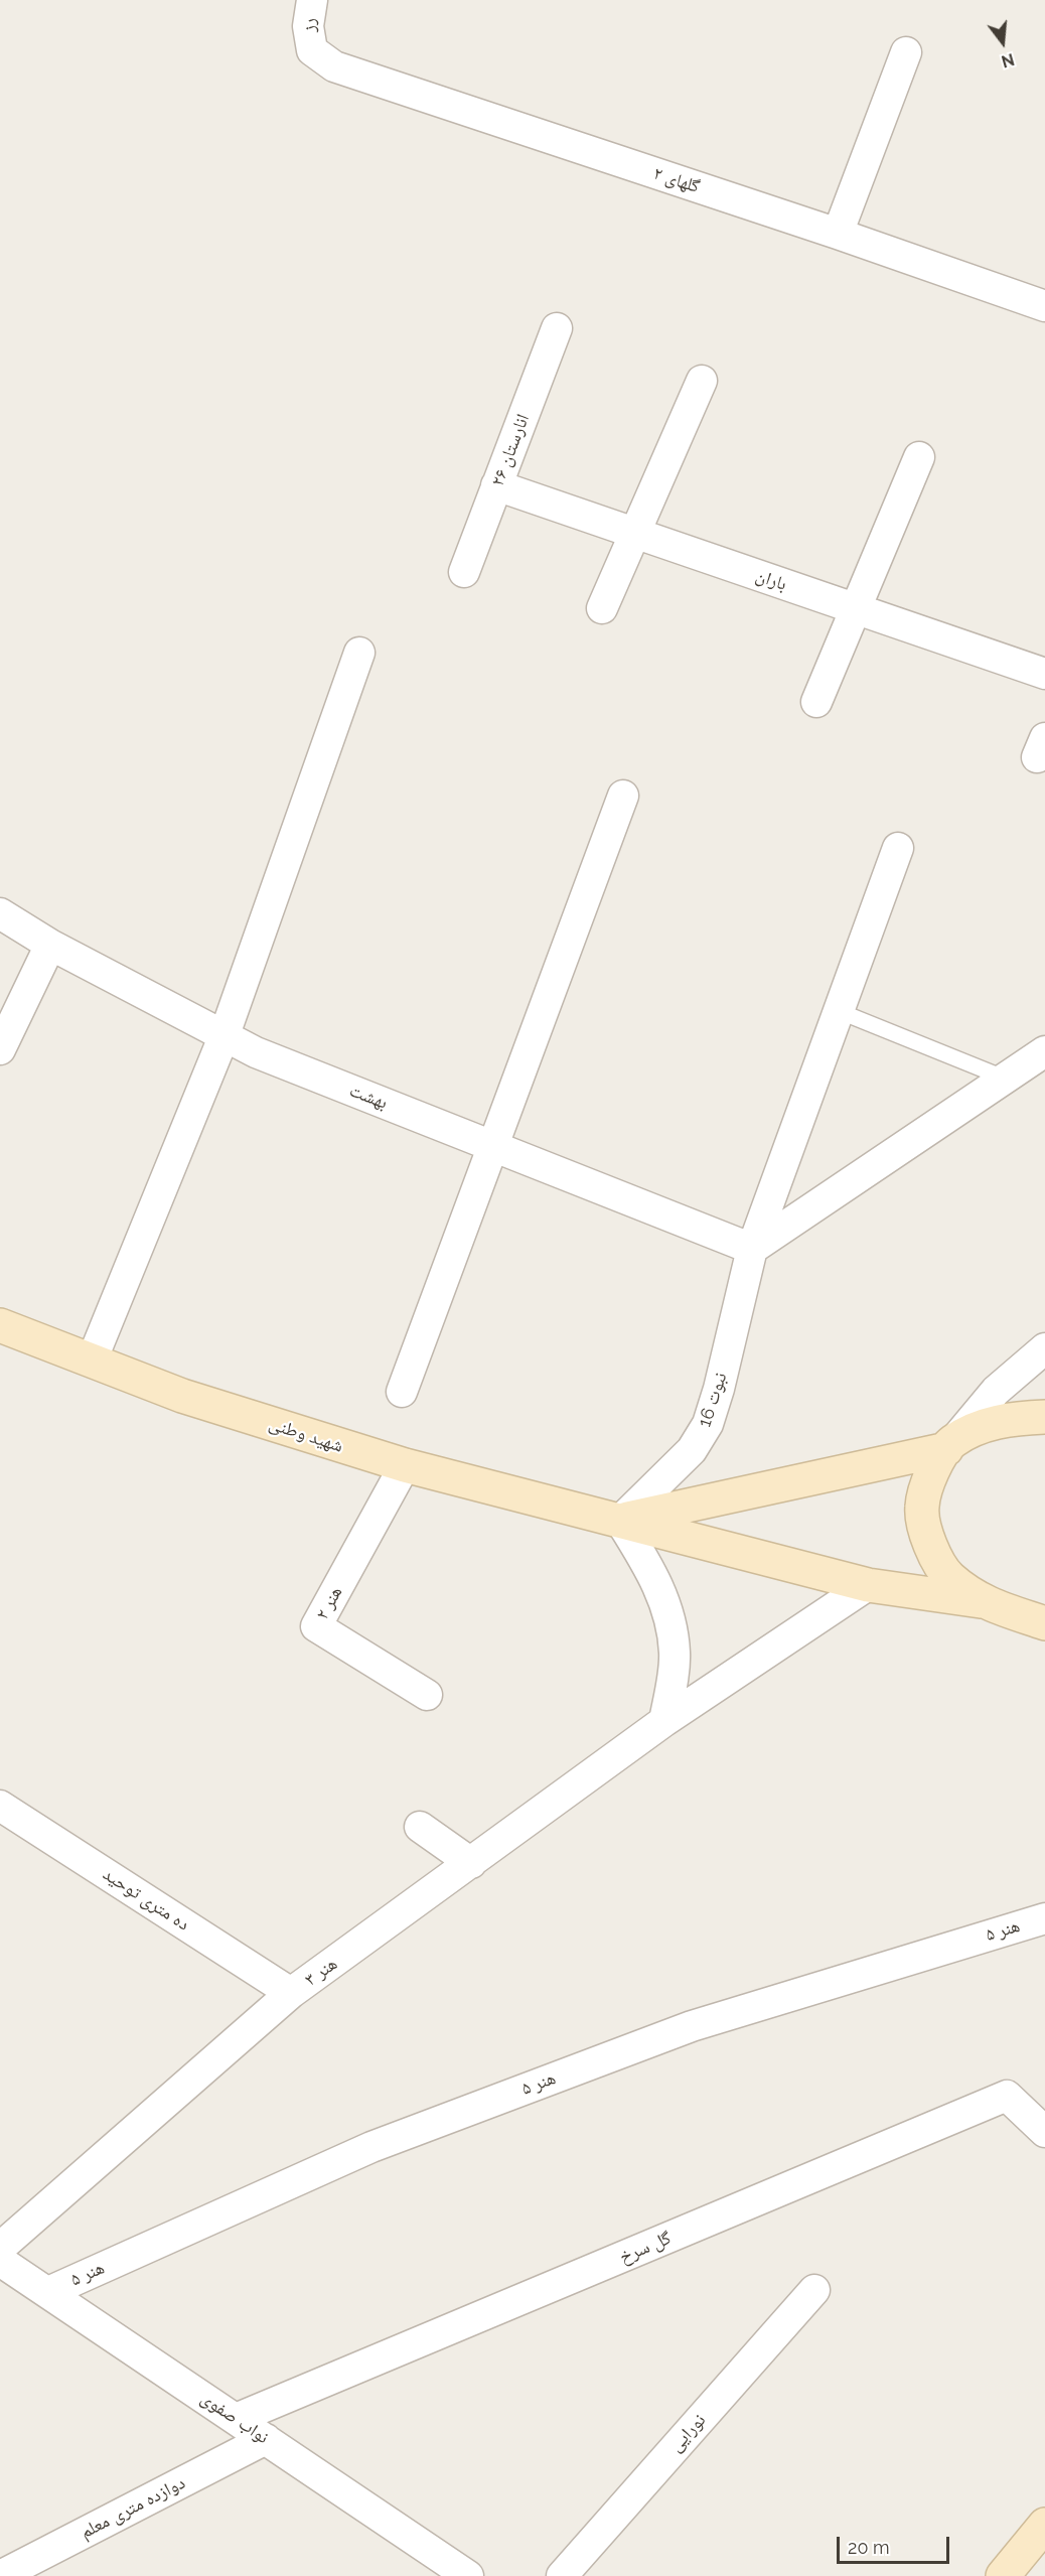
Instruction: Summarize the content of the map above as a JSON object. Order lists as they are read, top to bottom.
{
  "streets": {
    "main road": ["شهید وطنی"],
    "street": [
      "رز",
      "گلهای ۲",
      "انارستان ۲۶",
      "باران",
      "بهشت",
      "نبوت 16",
      "هنر ۲",
      "ده متری توحید",
      "هنر ۵",
      "هنر ۳",
      "گل سرخ",
      "نواب صفوی",
      "نورایی",
      "دوازده متری معلم"
    ]
  },
  "crossings": [
    ["رز", "گلهای ۲"],
    ["انارستان ۲۶", "باران"],
    ["بهشت", "نبوت 16"],
    ["نبوت 16", "شهید وطنی"],
    ["شهید وطنی", "هنر ۲"],
    ["شهید وطنی", "هنر ۳"],
    ["ده متری توحید", "هنر ۳"],
    ["هنر ۵", "نواب صفوی"],
    ["گل سرخ", "نواب صفوی"],
    ["نواب صفوی", "دوازده متری معلم"]
  ],
  "scale_bar": "20 m",
  "north": "bottom"
}
